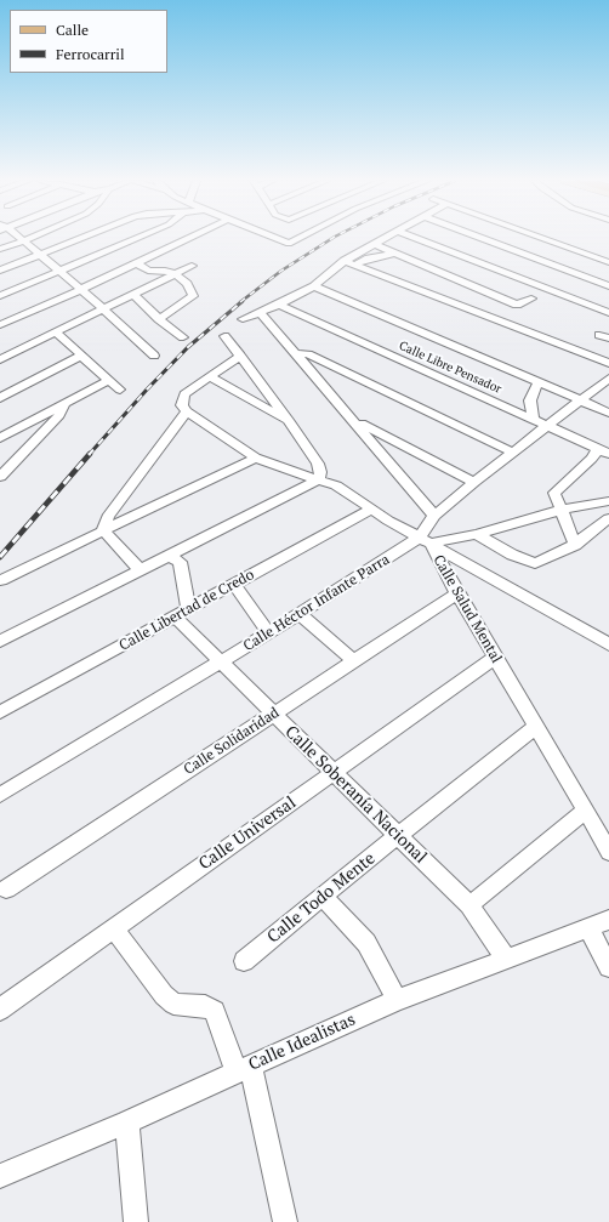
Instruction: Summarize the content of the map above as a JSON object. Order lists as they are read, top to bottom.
{
  "streets": {
    "street": [
      "Calle Libre Pensador",
      "Calle Héctor Infante Parra",
      "Calle Salud Mental",
      "Calle Libertad de Credo",
      "Calle Solidaridad",
      "Calle Soberanía Nacional",
      "Calle Universal",
      "Calle Todo Mente",
      "Calle Idealistas"
    ]
  },
  "crossings": [
    ["Calle Libre Pensador", "Calle Héctor Infante Parra"],
    ["Calle Héctor Infante Parra", "Calle Salud Mental"],
    ["Calle Héctor Infante Parra", "Calle Soberanía Nacional"],
    ["Calle Salud Mental", "Calle Solidaridad"],
    ["Calle Salud Mental", "Calle Universal"],
    ["Calle Salud Mental", "Calle Todo Mente"],
    ["Calle Libertad de Credo", "Calle Soberanía Nacional"],
    ["Calle Solidaridad", "Calle Soberanía Nacional"],
    ["Calle Soberanía Nacional", "Calle Universal"],
    ["Calle Soberanía Nacional", "Calle Todo Mente"],
    ["Calle Soberanía Nacional", "Calle Idealistas"]
  ],
  "legend": ["Calle", "Ferrocarril"]
}
